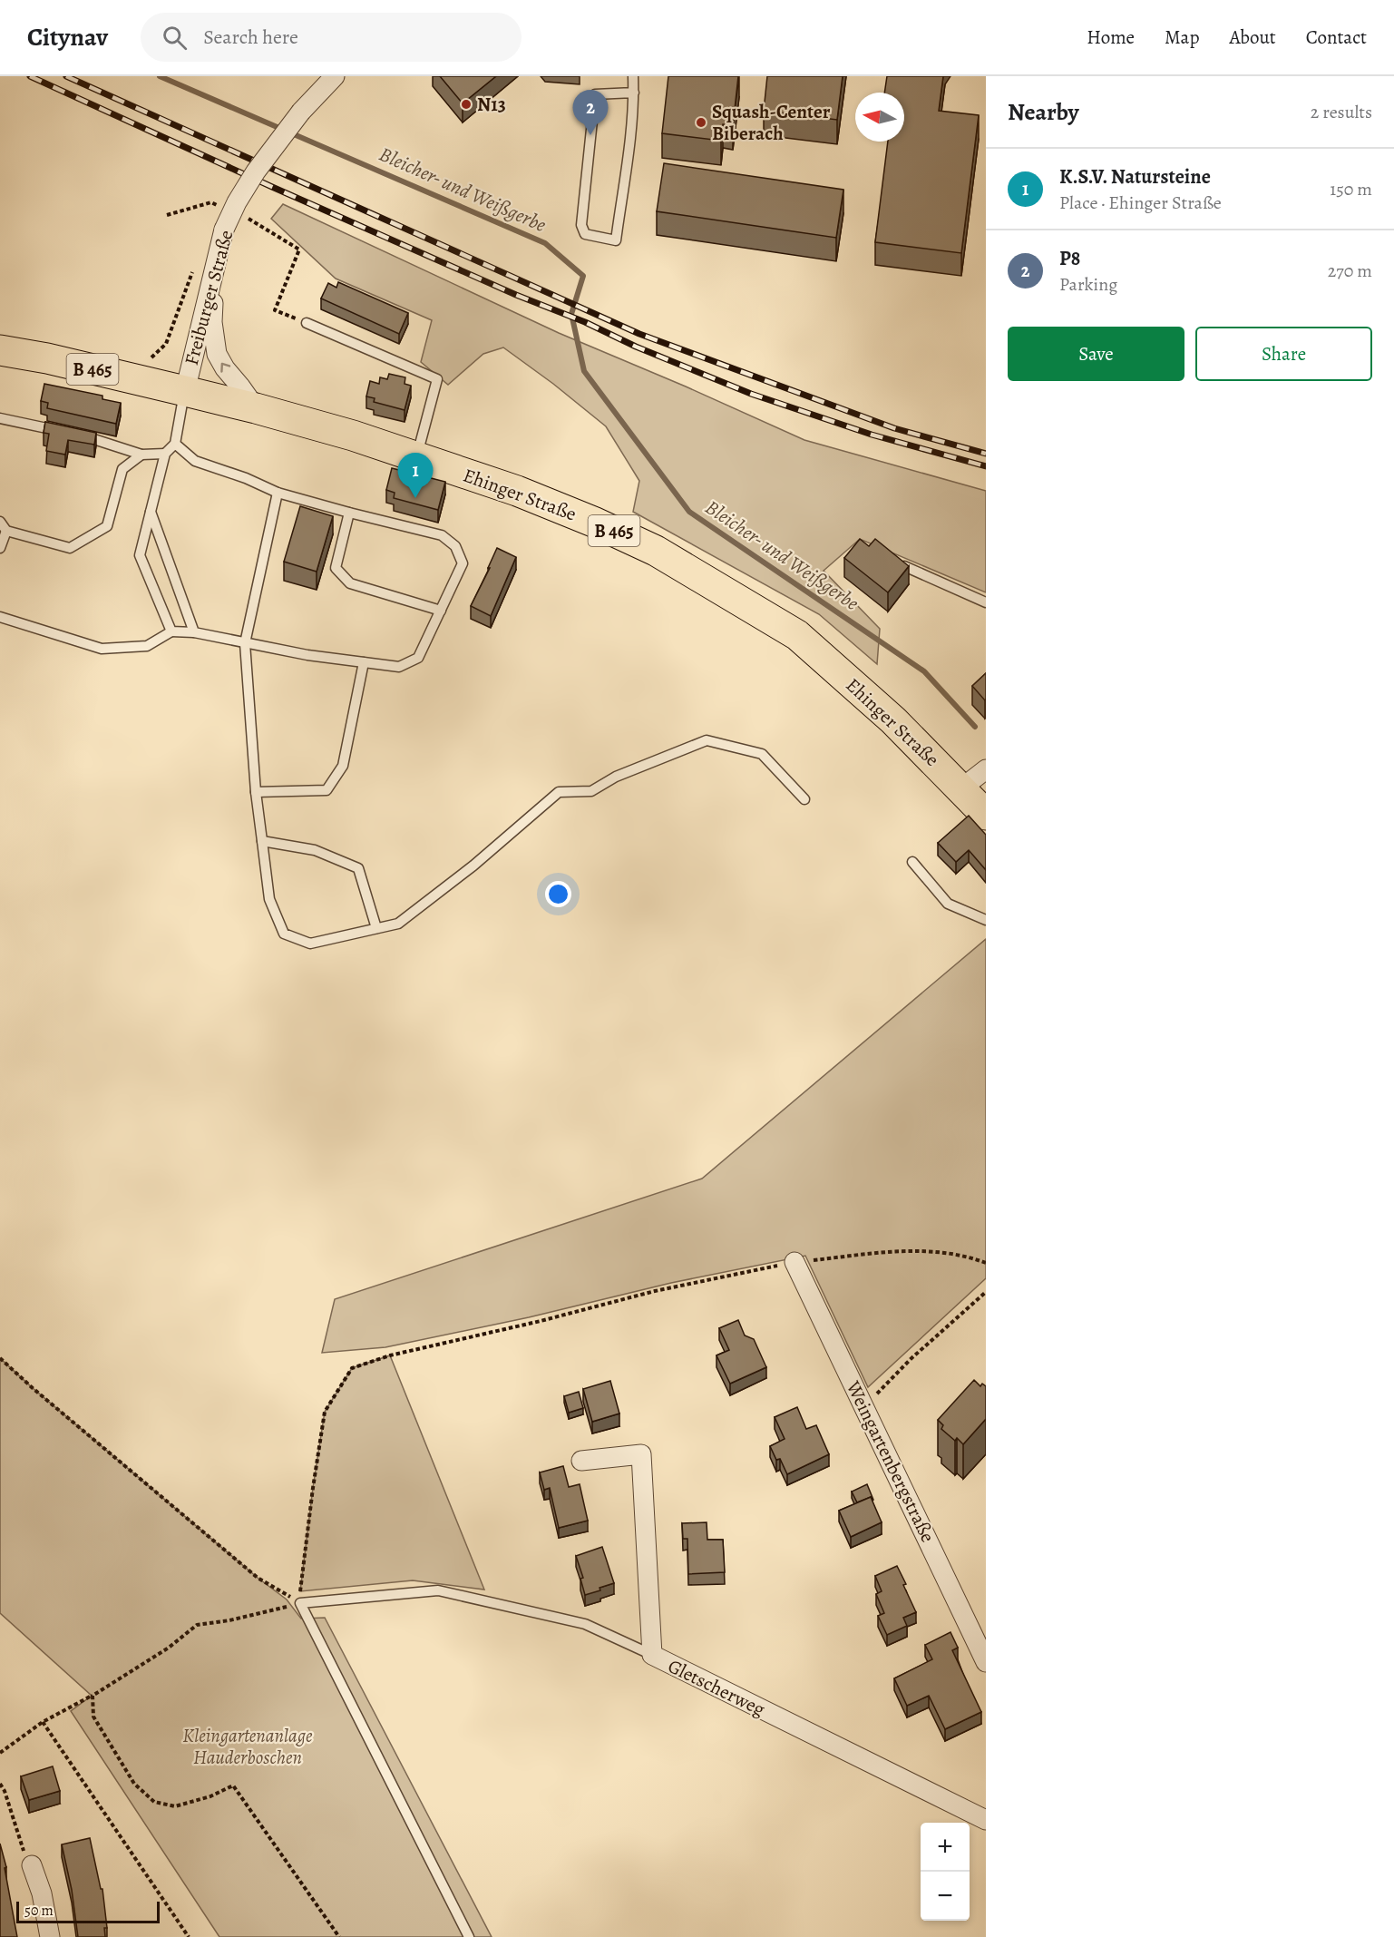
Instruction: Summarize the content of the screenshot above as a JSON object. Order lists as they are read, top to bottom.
{
  "streets": {
    "main road": ["B 465", "Ehinger Straße"],
    "street": ["Freiburger Straße", "Weingartenbergstraße", "Gletscherweg"]
  },
  "crossings": [
    ["Freiburger Straße", "Ehinger Straße"]
  ],
  "water": ["Bleicher- und Weißgerbe"],
  "parks": ["Kleingartenanlage Hauderboschen"],
  "places": ["N13", "Squash-Center Biberach"],
  "scale_bar": "50 m",
  "north": "left",
  "page": {
    "header": "Citynav",
    "search": "Search here",
    "nav": [
      "Home",
      "Map",
      "About",
      "Contact"
    ],
    "heading": ["Nearby", "2 results"],
    "pins": ["2", "1"],
    "list": [
      {
        "mark": "1",
        "name": "K.S.V. Natursteine",
        "note": "Place · Ehinger Straße",
        "value": "150 m"
      },
      {
        "mark": "2",
        "name": "P8",
        "note": "Parking",
        "value": "270 m"
      }
    ],
    "buttons": ["Save", "Share"],
    "map_buttons": ["+", "−"],
    "scale": "50 m"
  }
}
